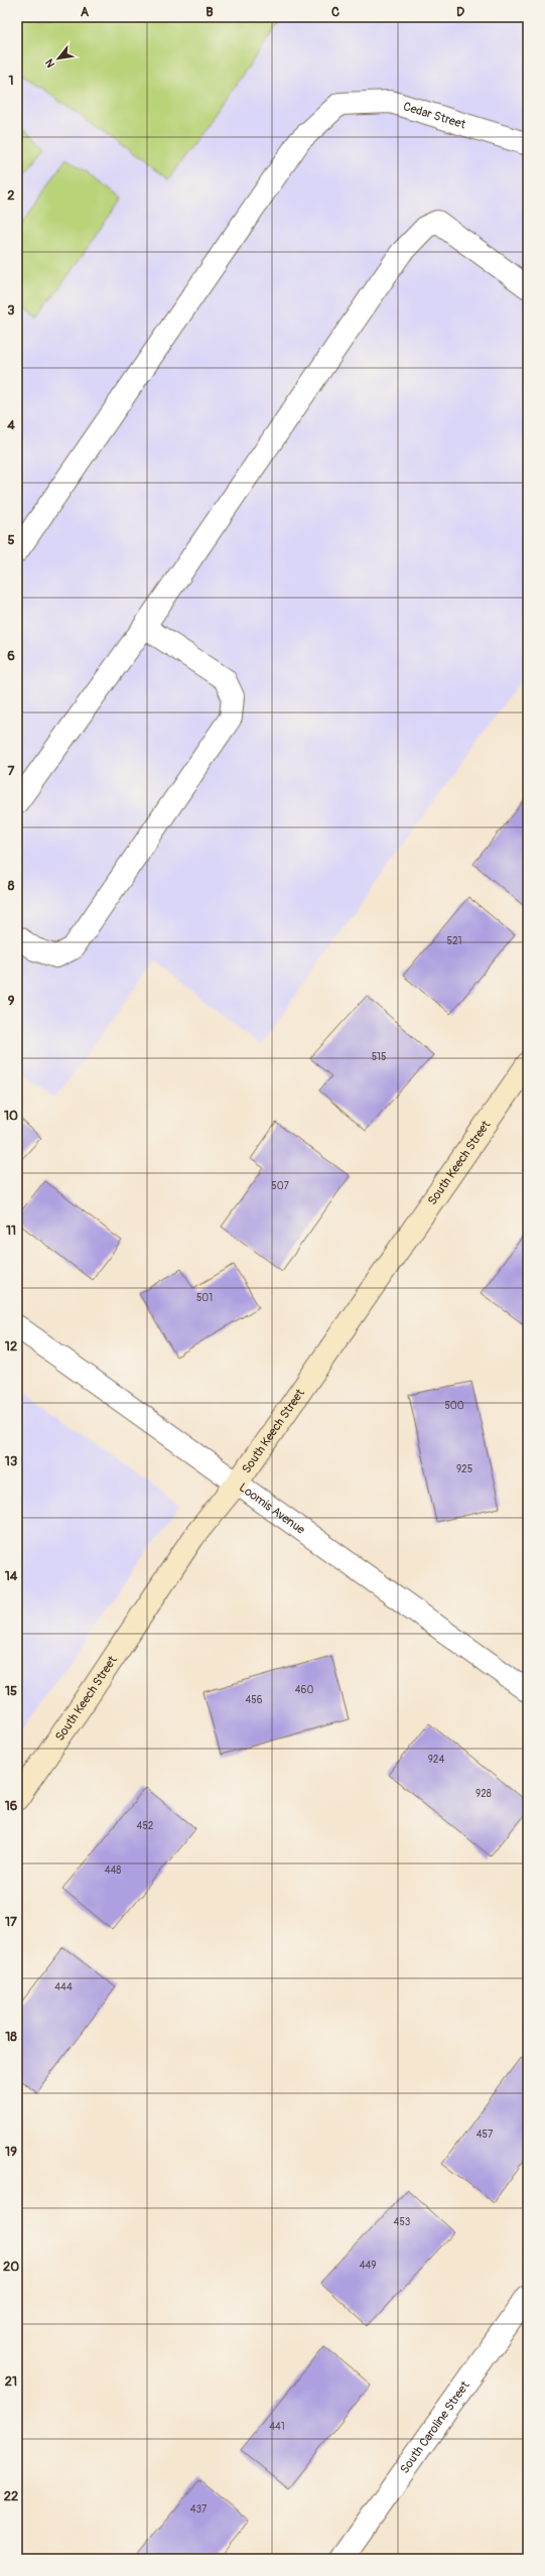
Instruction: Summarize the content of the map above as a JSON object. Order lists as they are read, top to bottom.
{
  "streets": {
    "street": [
      "Cedar Street",
      "South Keech Street",
      "Loomis Avenue",
      "South Caroline Street"
    ]
  },
  "crossings": [
    ["South Keech Street", "Loomis Avenue"]
  ],
  "house_numbers": [
    "521",
    "515",
    "507",
    "501",
    "500",
    "925",
    "460",
    "456",
    "924",
    "928",
    "452",
    "448",
    "444",
    "457",
    "453",
    "449",
    "441",
    "437"
  ],
  "north": "bottom left",
  "grid": {
    "columns": [
      "A",
      "B",
      "C",
      "D"
    ],
    "rows": [
      "1",
      "2",
      "3",
      "4",
      "5",
      "6",
      "7",
      "8",
      "9",
      "10",
      "11",
      "12",
      "13",
      "14",
      "15",
      "16",
      "17",
      "18",
      "19",
      "20",
      "21",
      "22"
    ]
  }
}
